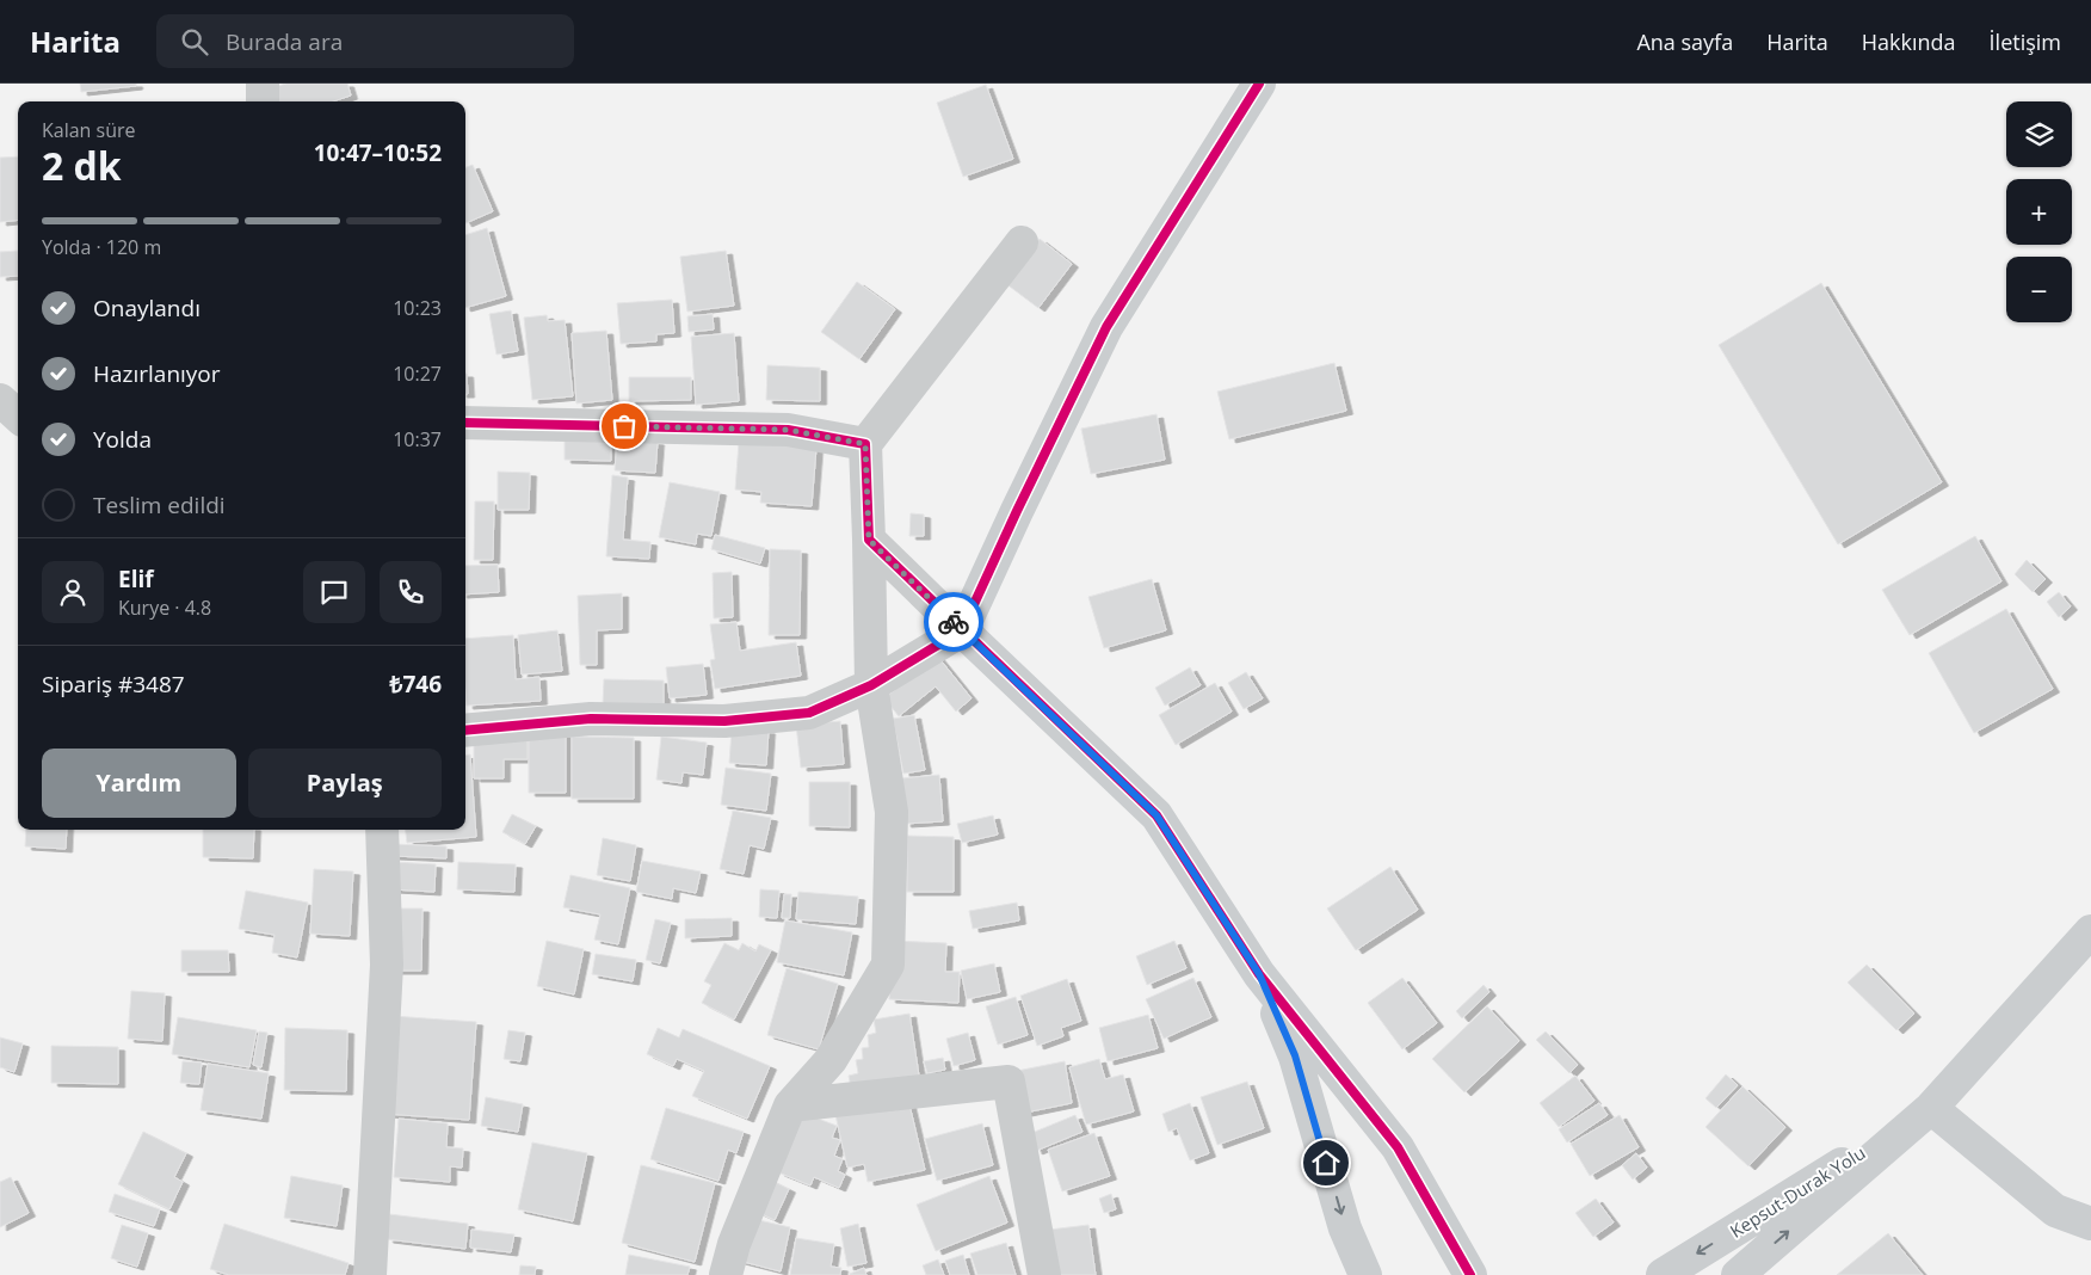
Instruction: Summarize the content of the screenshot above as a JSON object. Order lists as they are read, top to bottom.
{
  "streets": {
    "street": ["Kepsut-Durak Yolu"]
  },
  "page": {
    "header": "Harita",
    "search": "Burada ara",
    "nav": [
      "Ana sayfa",
      "Harita",
      "Hakkında",
      "İletişim"
    ],
    "map_buttons": ["+", "−"],
    "heading": ["2 dk", "Kalan süre", "10:47–10:52"],
    "panel": [
      "Elif",
      "Kurye · 4.8",
      "Sipariş #3487",
      "₺746"
    ],
    "bar": "Yolda · 120 m",
    "list": [
      ["Onaylandı", "10:23"],
      ["Hazırlanıyor", "10:27"],
      ["Yolda", "10:37"],
      "Teslim edildi"
    ],
    "buttons": ["Yardım", "Paylaş"]
  }
}
